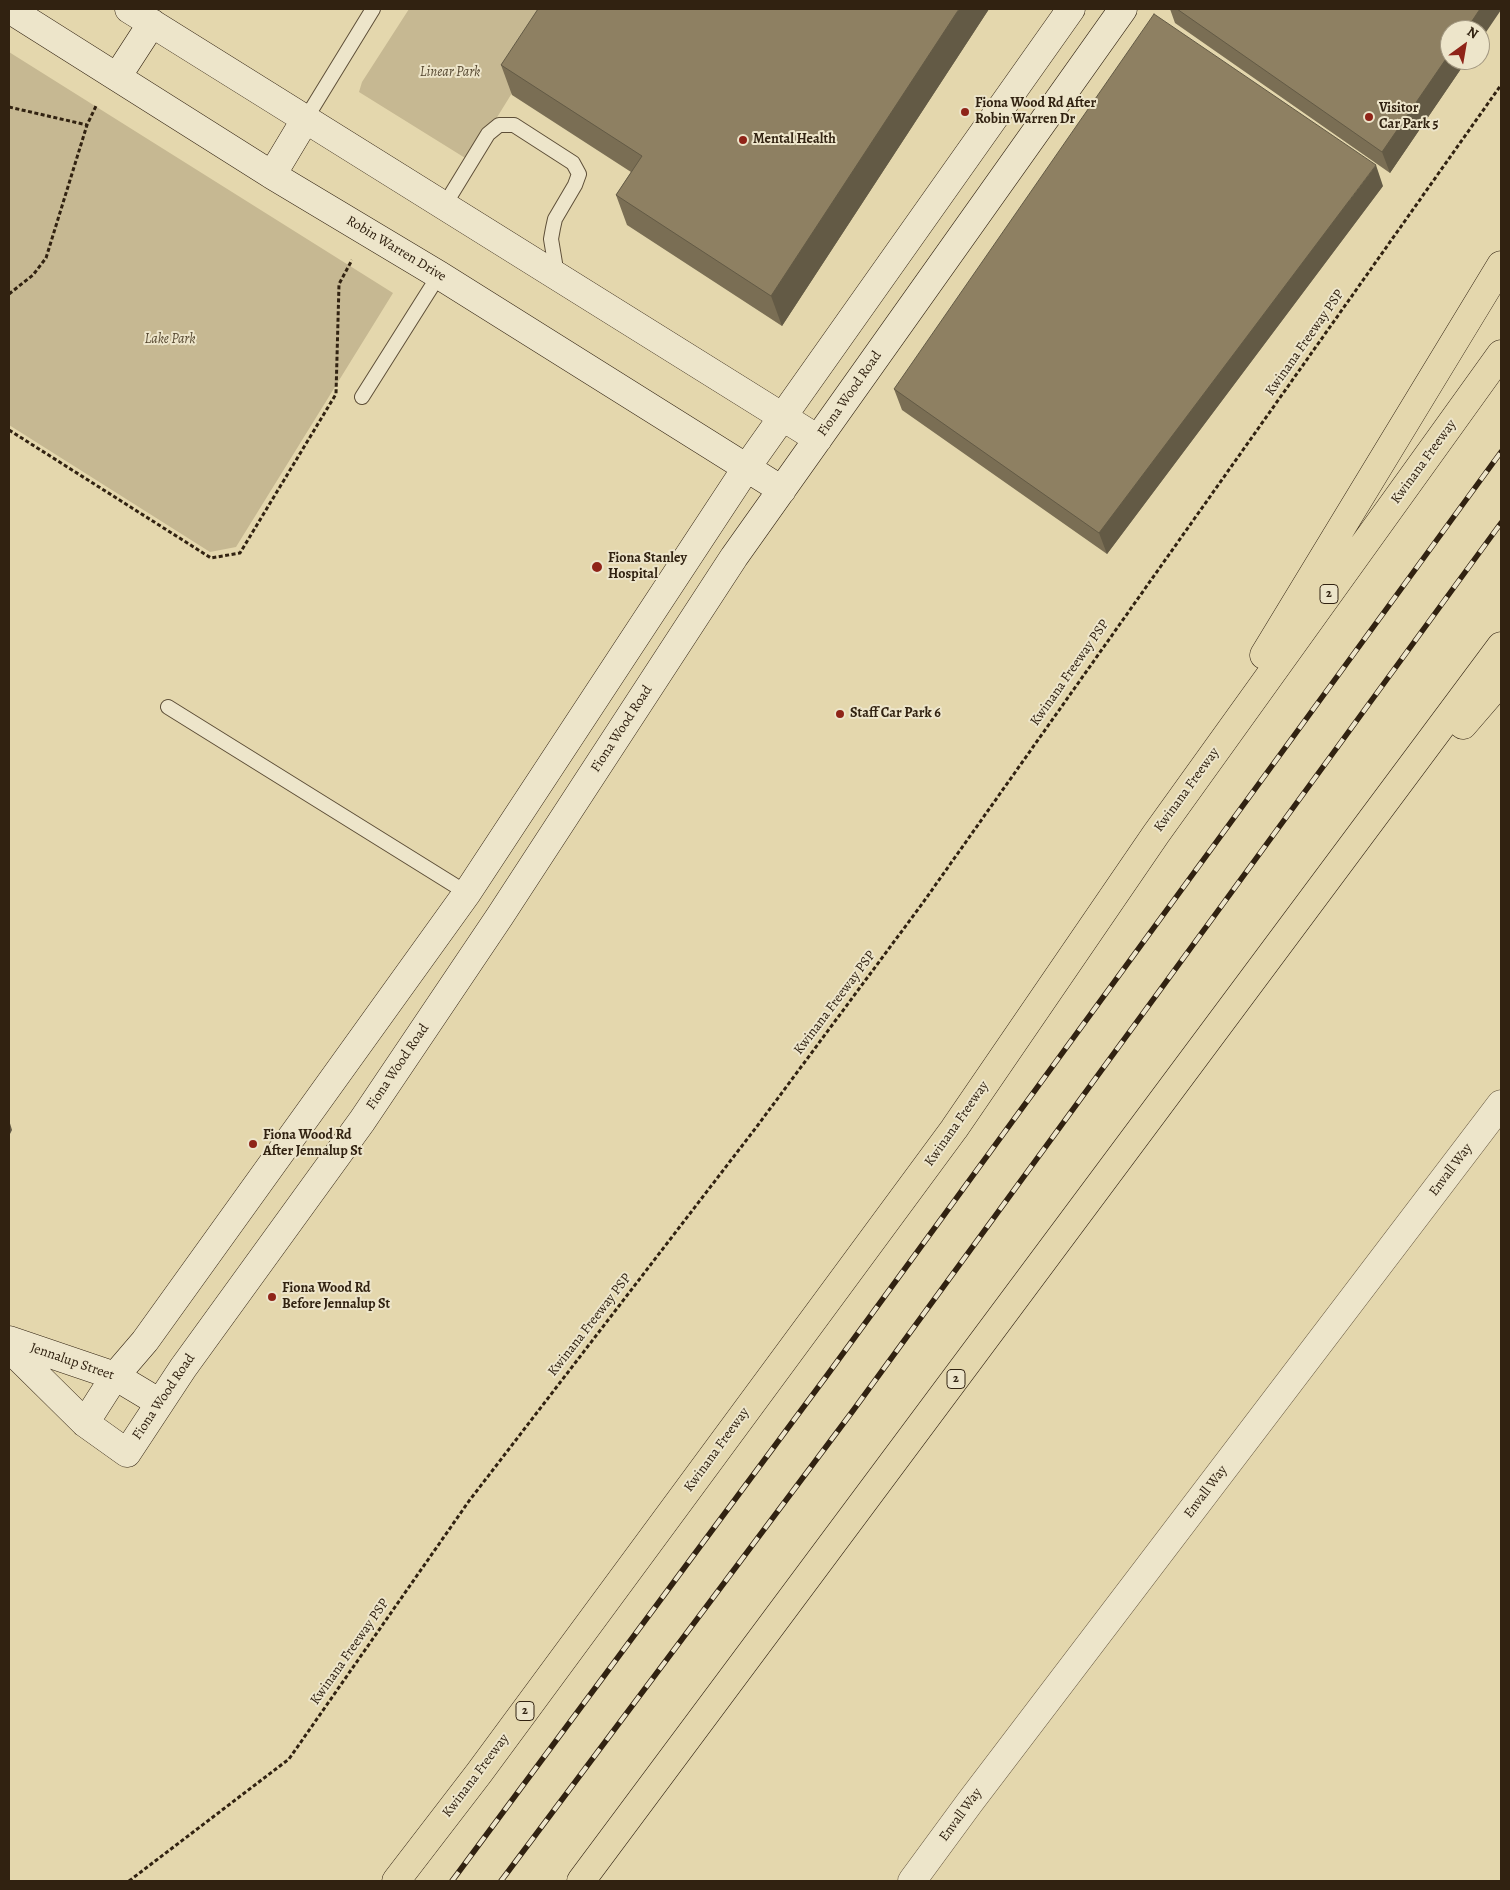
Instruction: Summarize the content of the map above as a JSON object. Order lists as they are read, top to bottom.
{
  "streets": {
    "highway": ["Kwinana Freeway", "2"],
    "street": [
      "Robin Warren Drive",
      "Fiona Wood Road",
      "Envall Way",
      "Jennalup Street"
    ],
    "path": ["Kwinana Freeway PSP"]
  },
  "crossings": [
    ["Robin Warren Drive", "Fiona Wood Road"],
    ["Fiona Wood Road", "Jennalup Street"]
  ],
  "parks": ["Linear Park", "Lake Park"],
  "places": [
    "Fiona Wood Rd After Robin Warren Dr",
    "Visitor Car Park 5",
    "Mental Health",
    "Fiona Stanley Hospital",
    "Staff Car Park 6",
    "Fiona Wood Rd After Jennalup St",
    "Fiona Wood Rd Before Jennalup St"
  ],
  "north": "top right"
}
